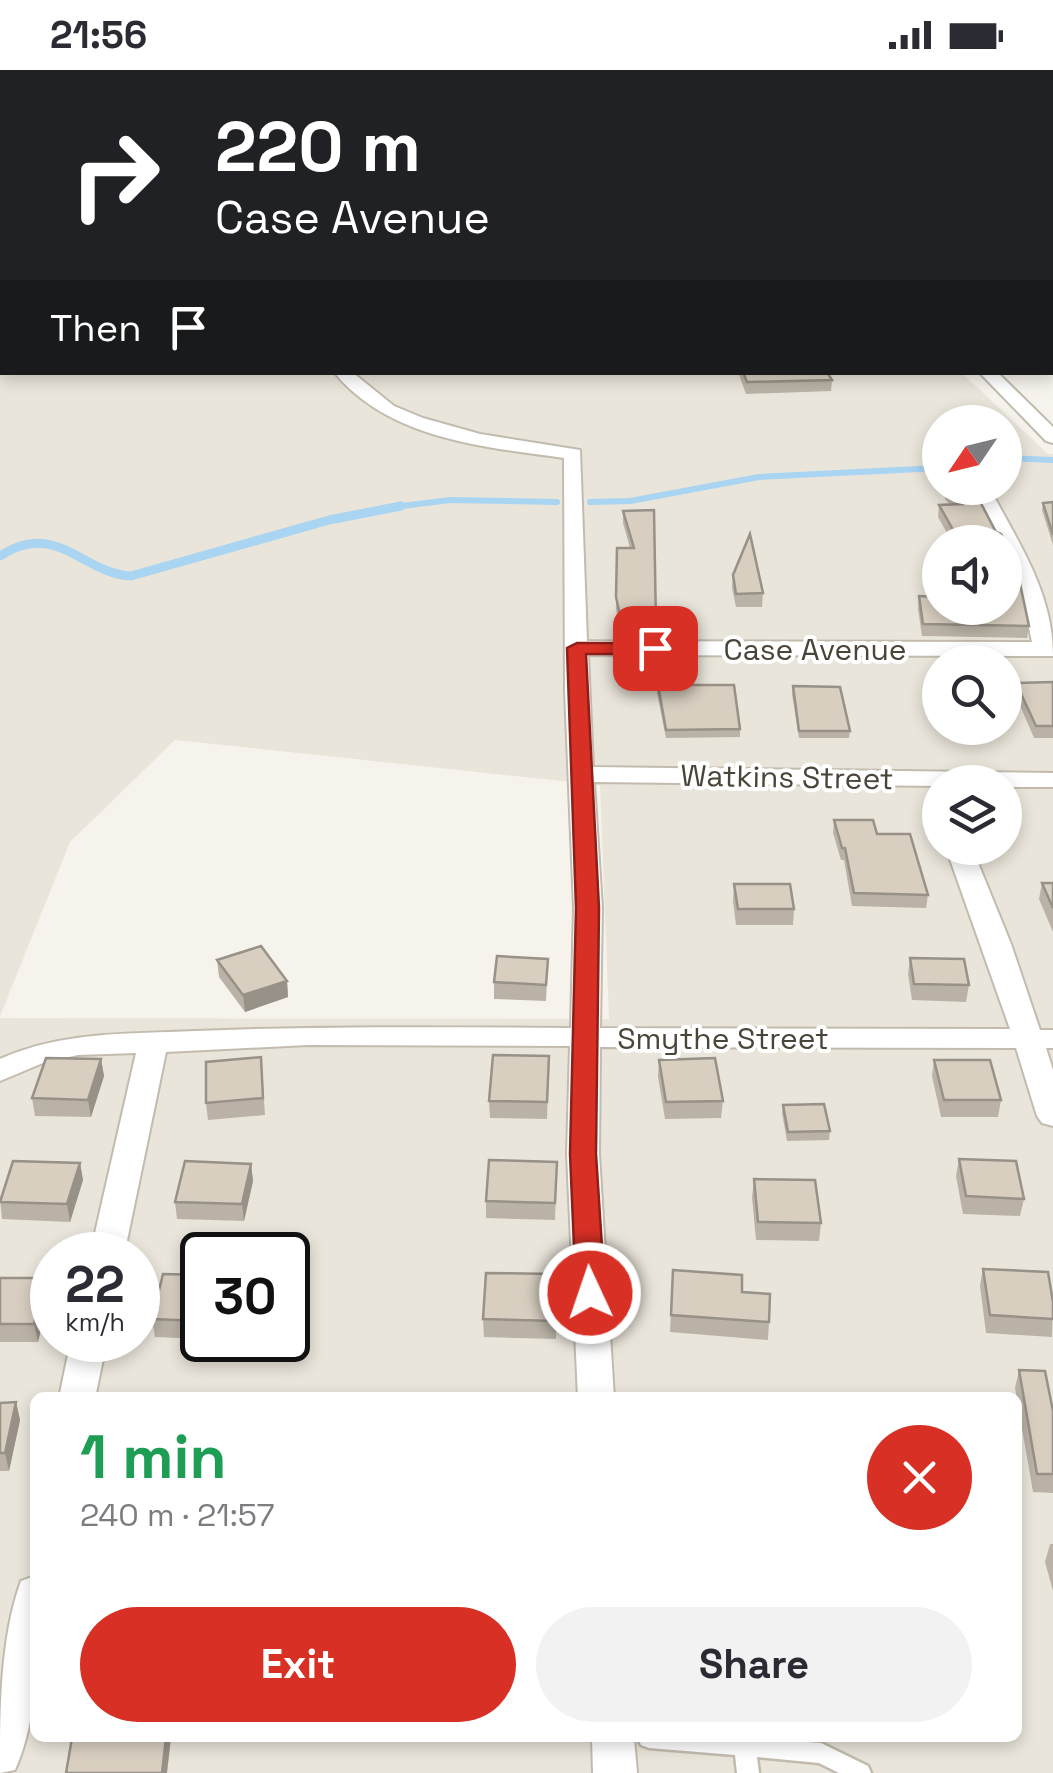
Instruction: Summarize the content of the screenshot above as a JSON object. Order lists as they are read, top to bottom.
{
  "streets": {
    "street": ["Case Avenue", "Watkins Street", "Smythe Street"]
  },
  "north": "bottom left",
  "page": {
    "status": "21:56",
    "turn": ["220 m", "Case Avenue"],
    "then": "Then",
    "speed": "22 km/h",
    "limit": "30",
    "heading": ["1 min", "240 m · 21:57"],
    "buttons": ["Exit", "Share"]
  }
}
